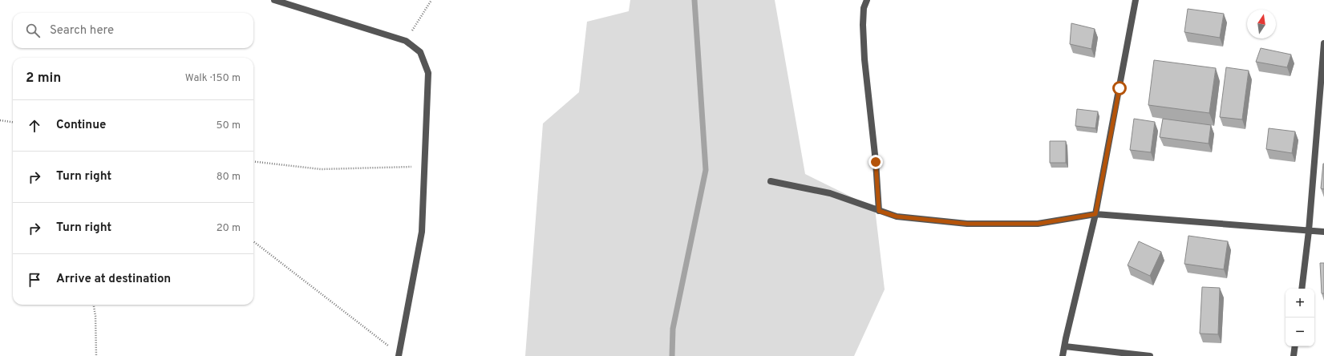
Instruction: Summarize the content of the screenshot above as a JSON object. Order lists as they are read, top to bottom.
{
  "north": "top",
  "page": {
    "search": "Search here",
    "heading": ["2 min", "Walk · 150 m"],
    "list": [
      ["Continue", "50 m"],
      ["Turn right", "80 m"],
      ["Turn right", "20 m"],
      "Arrive at destination"
    ],
    "map_buttons": ["+", "−"]
  }
}
